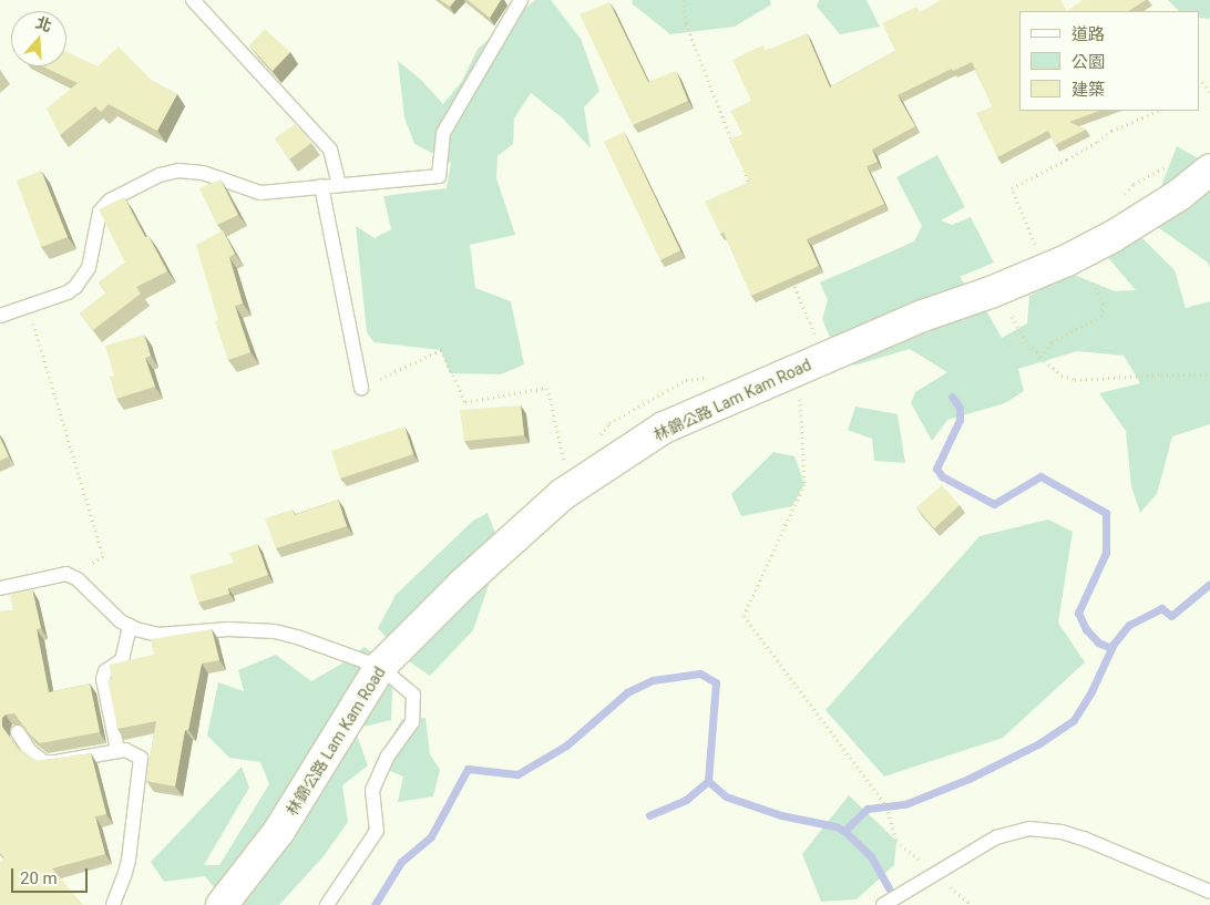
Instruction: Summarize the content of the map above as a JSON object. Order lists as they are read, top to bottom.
{
  "streets": {
    "main road": ["林錦公路 Lam Kam Road"]
  },
  "legend": ["道路", "公園", "建築"],
  "scale_bar": "20 m",
  "north": "top"
}
